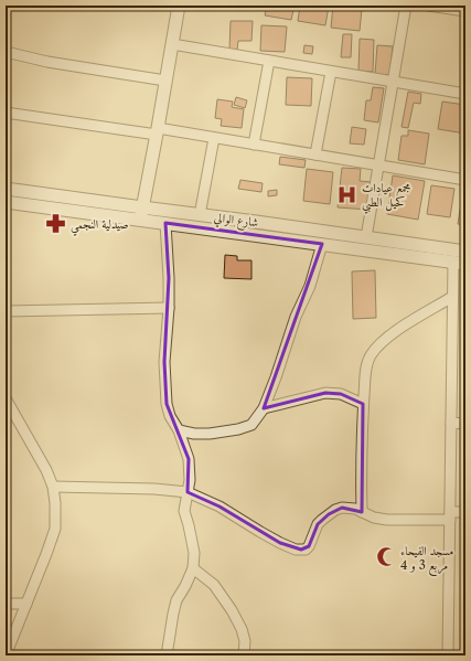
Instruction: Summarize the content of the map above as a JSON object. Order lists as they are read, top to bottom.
{
  "streets": {
    "street": ["شارع الوالي"]
  },
  "places": {
    "hospital": ["مجمع عيادات كحيل الطبي"],
    "pharmacy": ["صيدلية النجمي"],
    "mosque": ["مسجد الفيحاء مربع 3 و 4"]
  }
}
